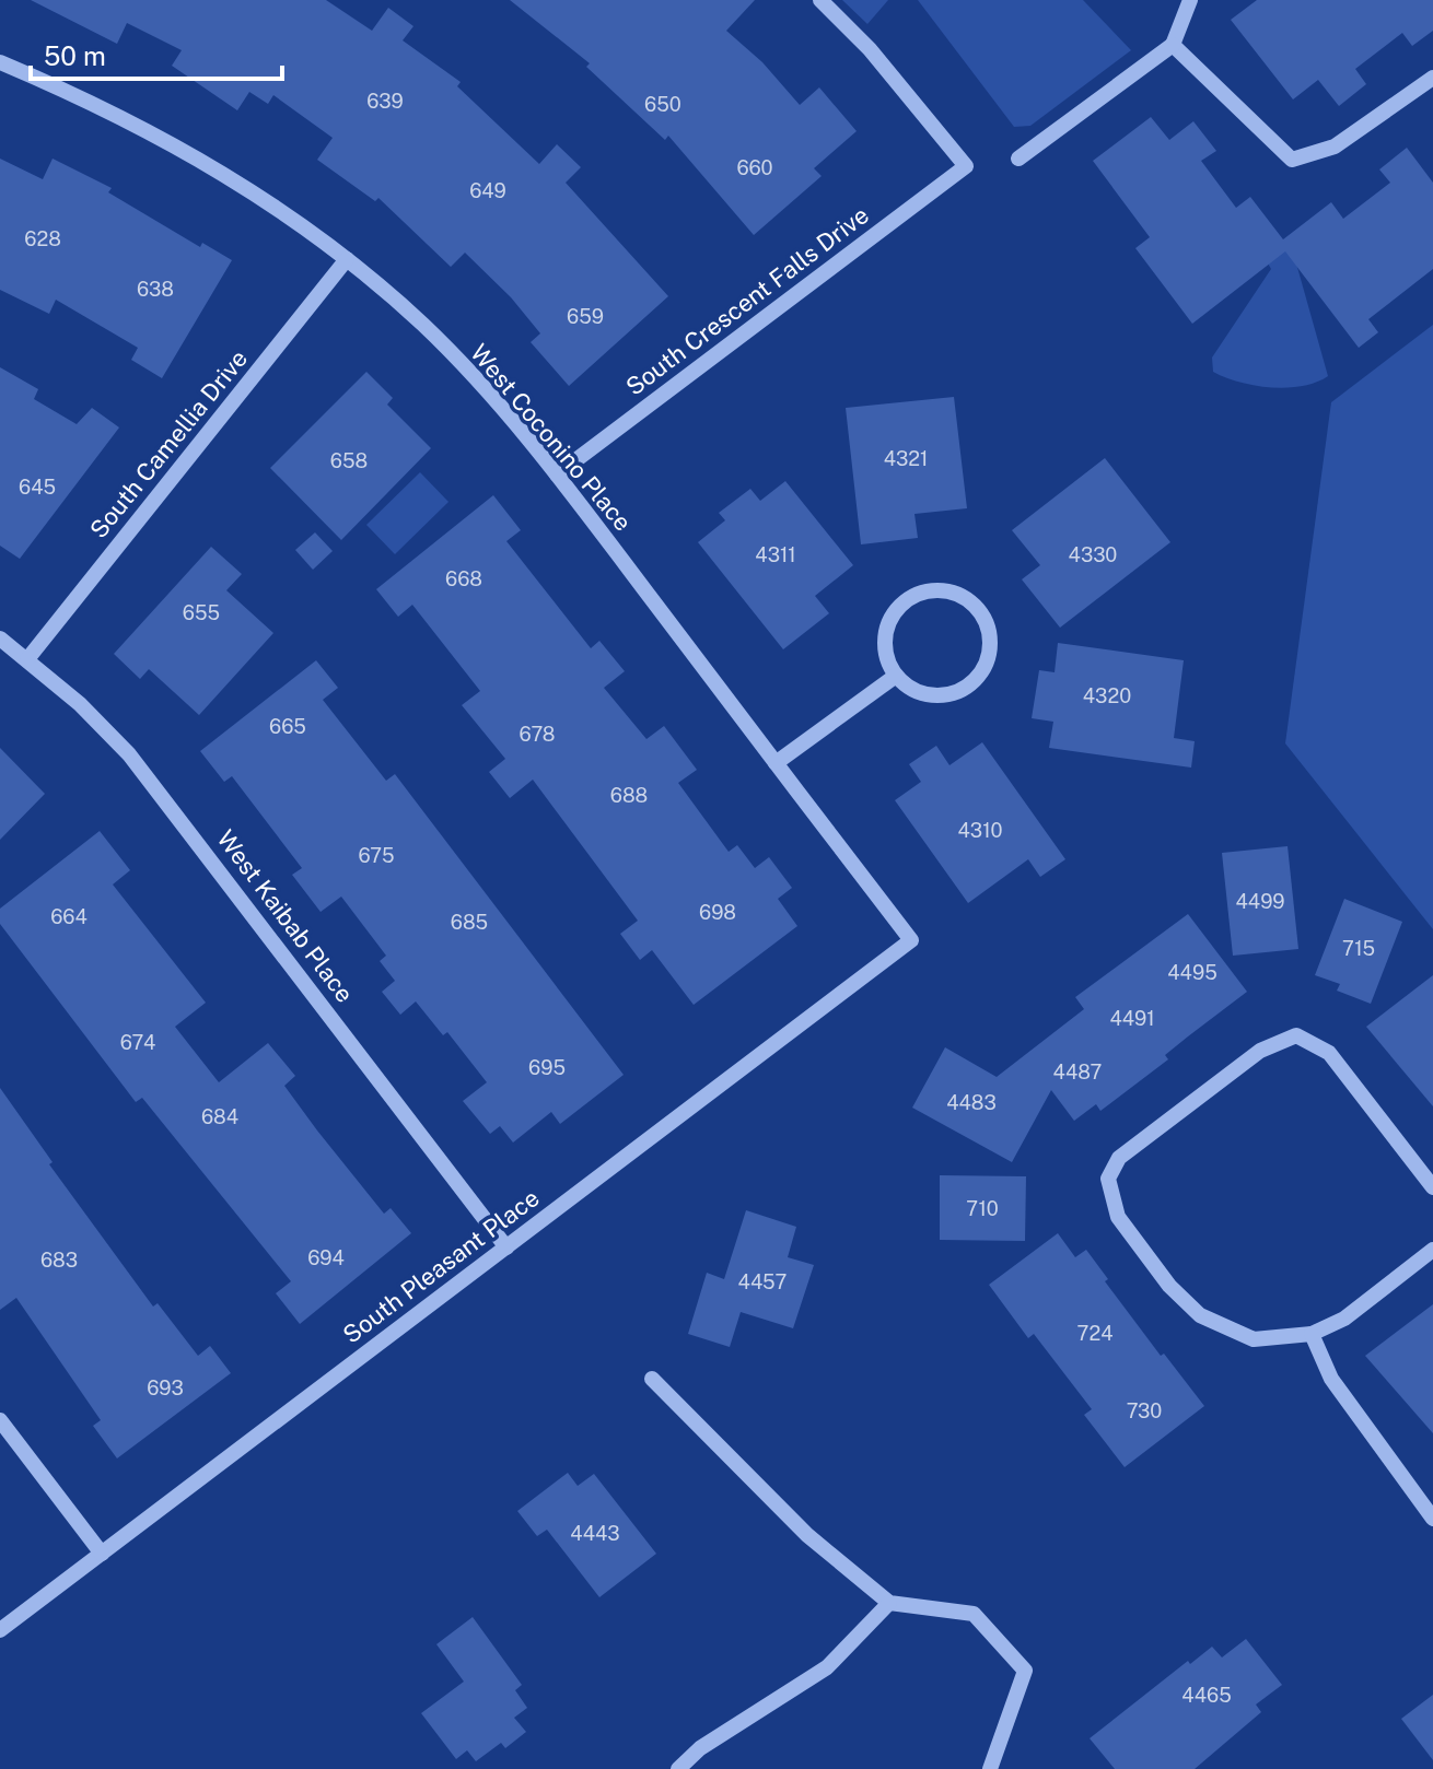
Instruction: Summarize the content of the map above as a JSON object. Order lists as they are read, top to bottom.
{
  "streets": {
    "street": [
      "South Crescent Falls Drive",
      "West Coconino Place",
      "South Camellia Drive",
      "West Kaibab Place",
      "South Pleasant Place"
    ]
  },
  "crossings": [
    ["South Crescent Falls Drive", "West Coconino Place"],
    ["West Coconino Place", "South Camellia Drive"],
    ["West Coconino Place", "South Pleasant Place"],
    ["South Camellia Drive", "West Kaibab Place"],
    ["West Kaibab Place", "South Pleasant Place"]
  ],
  "house_numbers": [
    "639",
    "650",
    "660",
    "649",
    "628",
    "638",
    "659",
    "4321",
    "658",
    "645",
    "4311",
    "4330",
    "668",
    "655",
    "4320",
    "665",
    "678",
    "688",
    "4310",
    "675",
    "4499",
    "698",
    "664",
    "685",
    "715",
    "4495",
    "4491",
    "674",
    "695",
    "4487",
    "4483",
    "684",
    "710",
    "694",
    "683",
    "4457",
    "724",
    "693",
    "730",
    "4443",
    "4465"
  ],
  "scale_bar": "50 m"
}
